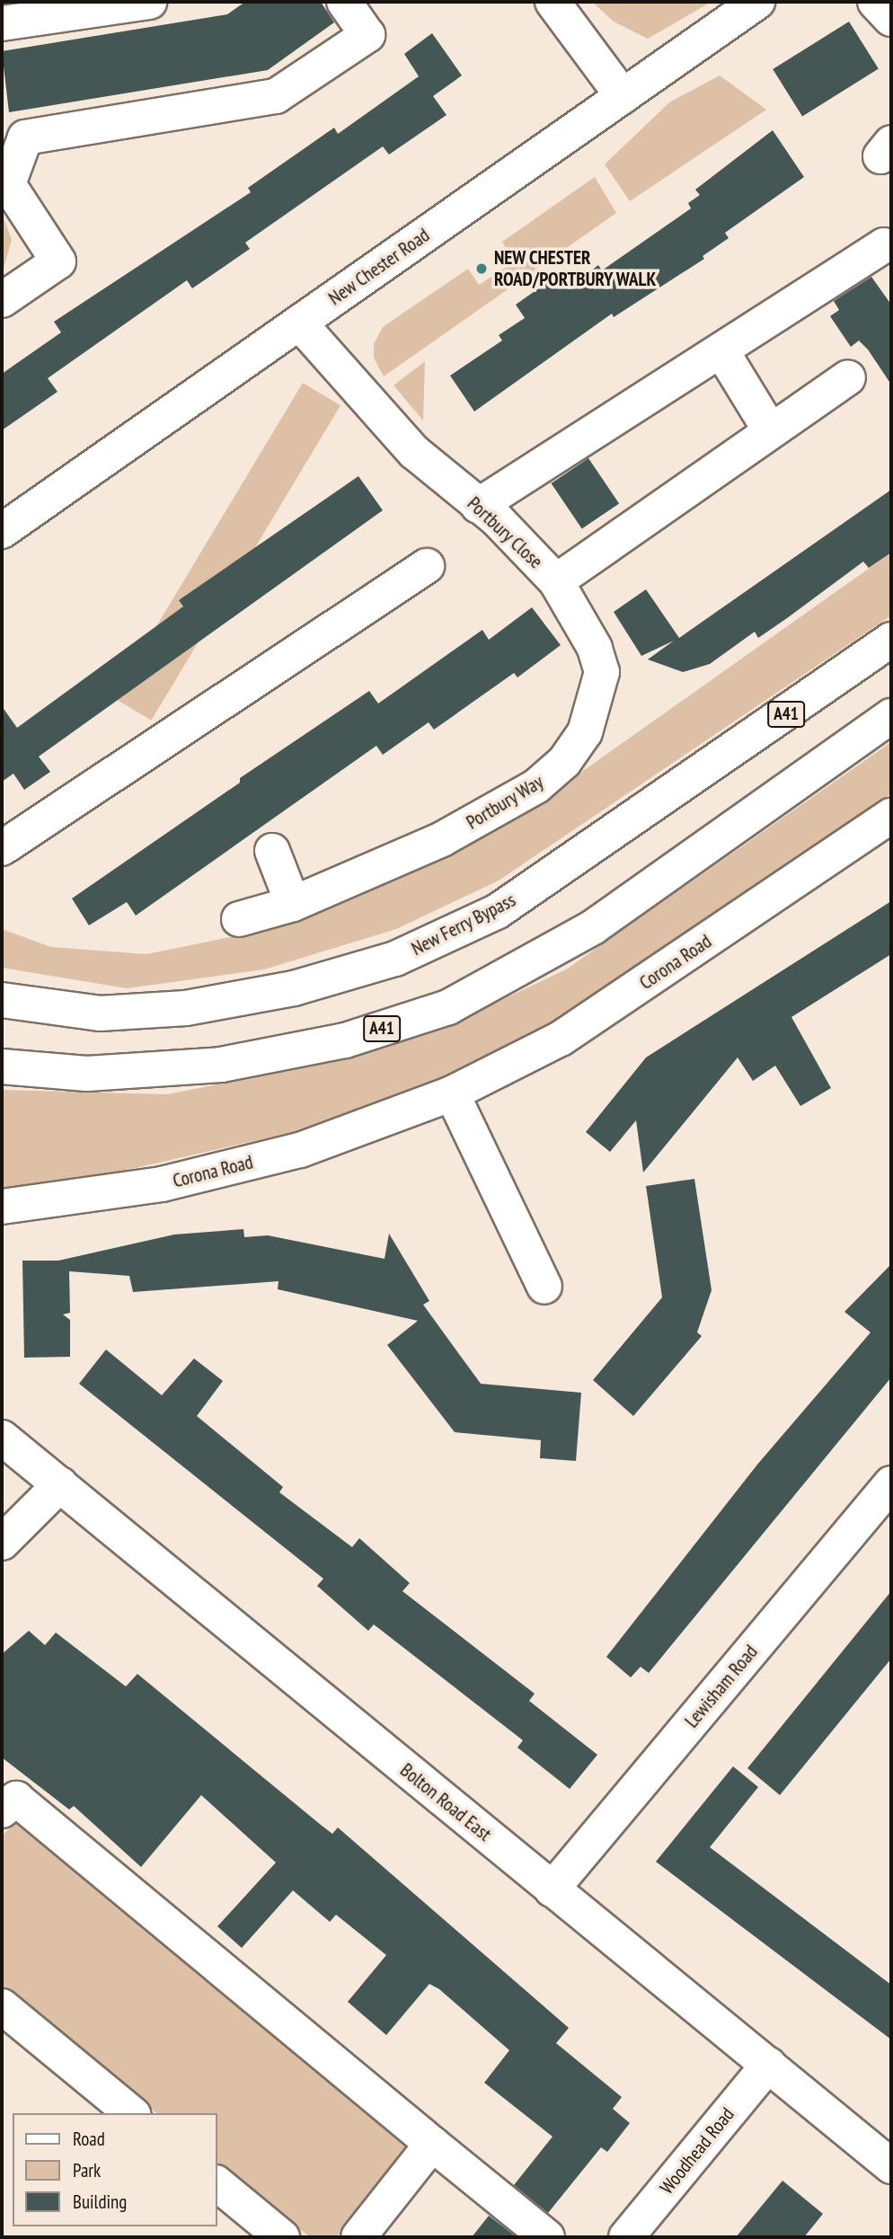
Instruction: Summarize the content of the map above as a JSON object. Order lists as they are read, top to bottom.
{
  "streets": {
    "main road": [
      "New Chester Road",
      "Portbury Close",
      "A41",
      "Portbury Way",
      "New Ferry Bypass",
      "Corona Road",
      "Lewisham Road",
      "Bolton Road East",
      "Woodhead Road"
    ]
  },
  "crossings": [
    ["New Chester Road", "Portbury Close"],
    ["Portbury Close", "Portbury Way"],
    ["Lewisham Road", "Bolton Road East"],
    ["Bolton Road East", "Woodhead Road"]
  ],
  "places": ["NEW CHESTER ROAD/PORTBURY WALK"],
  "legend": ["Road", "Park", "Building"]
}
